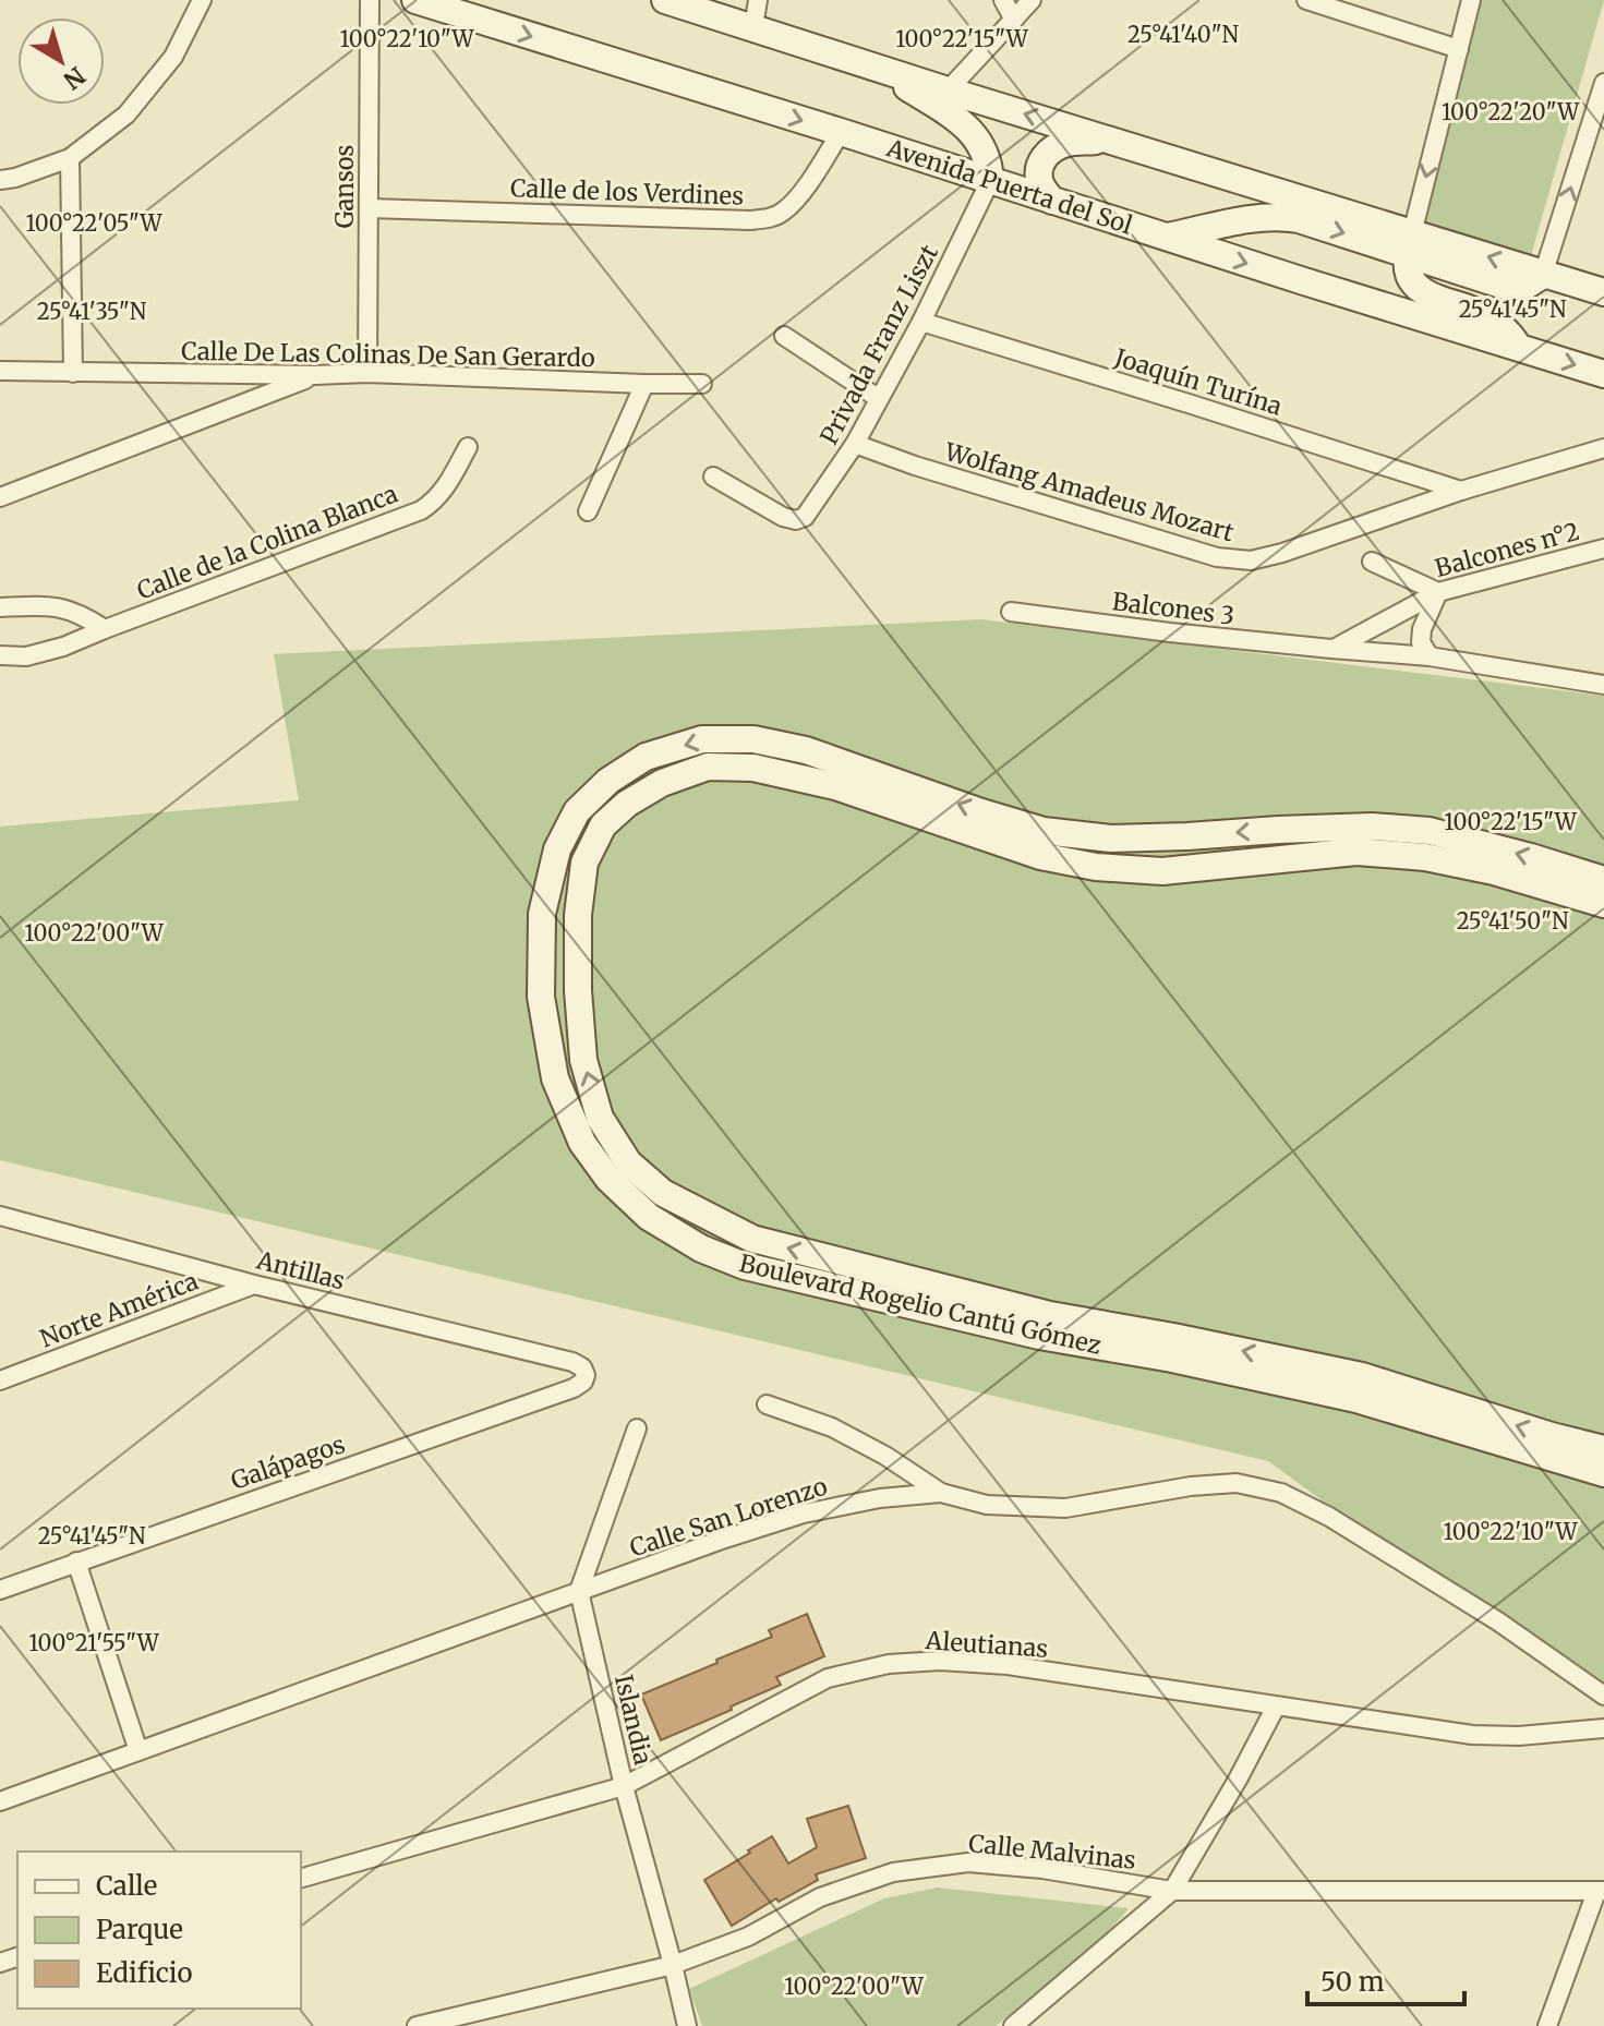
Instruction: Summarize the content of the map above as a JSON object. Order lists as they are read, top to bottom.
{
  "streets": {
    "main road": ["Avenida Puerta del Sol", "Boulevard Rogelio Cantú Gómez"],
    "street": [
      "Gansos",
      "Calle de los Verdines",
      "Privada Franz Liszt",
      "Calle De Las Colinas De San Gerardo",
      "Joaquín Turína",
      "Wolfang Amadeus Mozart",
      "Calle de la Colina Blanca",
      "Balcones n°2",
      "Balcones 3",
      "Antillas",
      "Norte América",
      "Galápagos",
      "Calle San Lorenzo",
      "Aleutianas",
      "Islandia",
      "Calle Malvinas"
    ]
  },
  "crossings": [
    ["Gansos", "Calle de los Verdines"],
    ["Gansos", "Calle De Las Colinas De San Gerardo"],
    ["Avenida Puerta del Sol", "Calle de los Verdines"],
    ["Avenida Puerta del Sol", "Privada Franz Liszt"],
    ["Privada Franz Liszt", "Joaquín Turína"],
    ["Privada Franz Liszt", "Wolfang Amadeus Mozart"],
    ["Joaquín Turína", "Wolfang Amadeus Mozart"],
    ["Balcones n°2", "Balcones 3"],
    ["Antillas", "Norte América"],
    ["Antillas", "Galápagos"],
    ["Calle San Lorenzo", "Islandia"],
    ["Aleutianas", "Islandia"],
    ["Islandia", "Calle Malvinas"]
  ],
  "legend": ["Calle", "Parque", "Edificio"],
  "scale_bar": "50 m",
  "north": "bottom right",
  "coordinates": [
    "25°41'40\"N",
    "100°22'10\"W",
    "100°22'15\"W",
    "100°22'20\"W",
    "100°22'05\"W",
    "25°41'45\"N",
    "25°41'35\"N",
    "25°41'50\"N",
    "100°22'00\"W",
    "100°21'55\"W"
  ]
}
